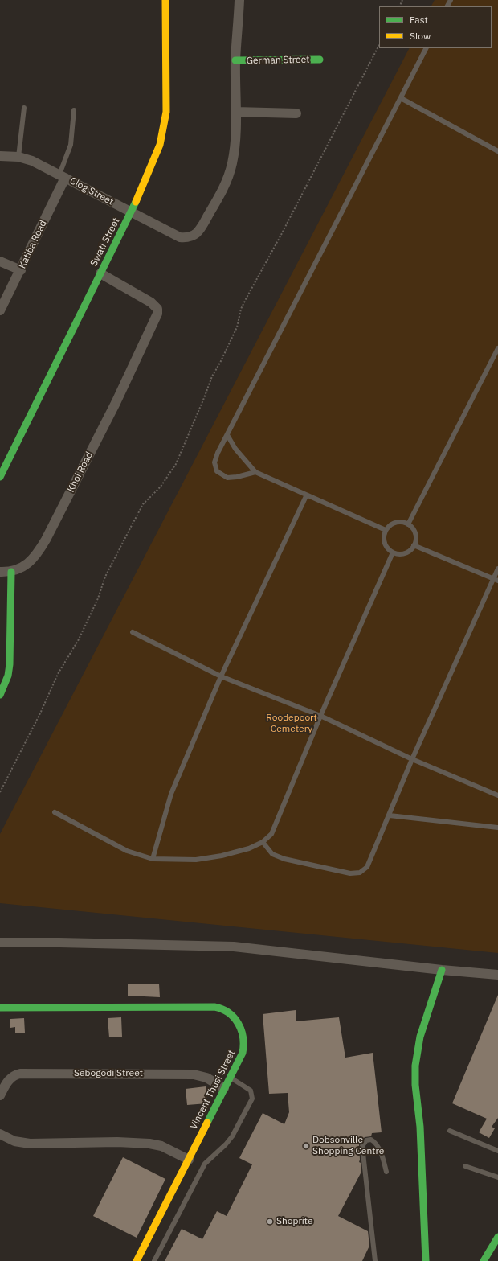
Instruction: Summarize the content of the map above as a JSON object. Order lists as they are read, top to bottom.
{
  "streets": {
    "street": [
      "German Street",
      "Clog Street",
      "Swati Street",
      "Katiba Road",
      "Khoi Road",
      "Sebogodi Street",
      "Vincent Thusi Street"
    ]
  },
  "crossings": [
    ["German Street", "Clog Street"],
    ["Clog Street", "Swati Street"],
    ["Clog Street", "Katiba Road"],
    ["Swati Street", "Khoi Road"],
    ["Sebogodi Street", "Vincent Thusi Street"]
  ],
  "parks": ["Roodepoort Cemetery"],
  "places": ["Dobsonville Shopping Centre", "Shoprite"],
  "legend": ["Fast", "Slow"]
}
